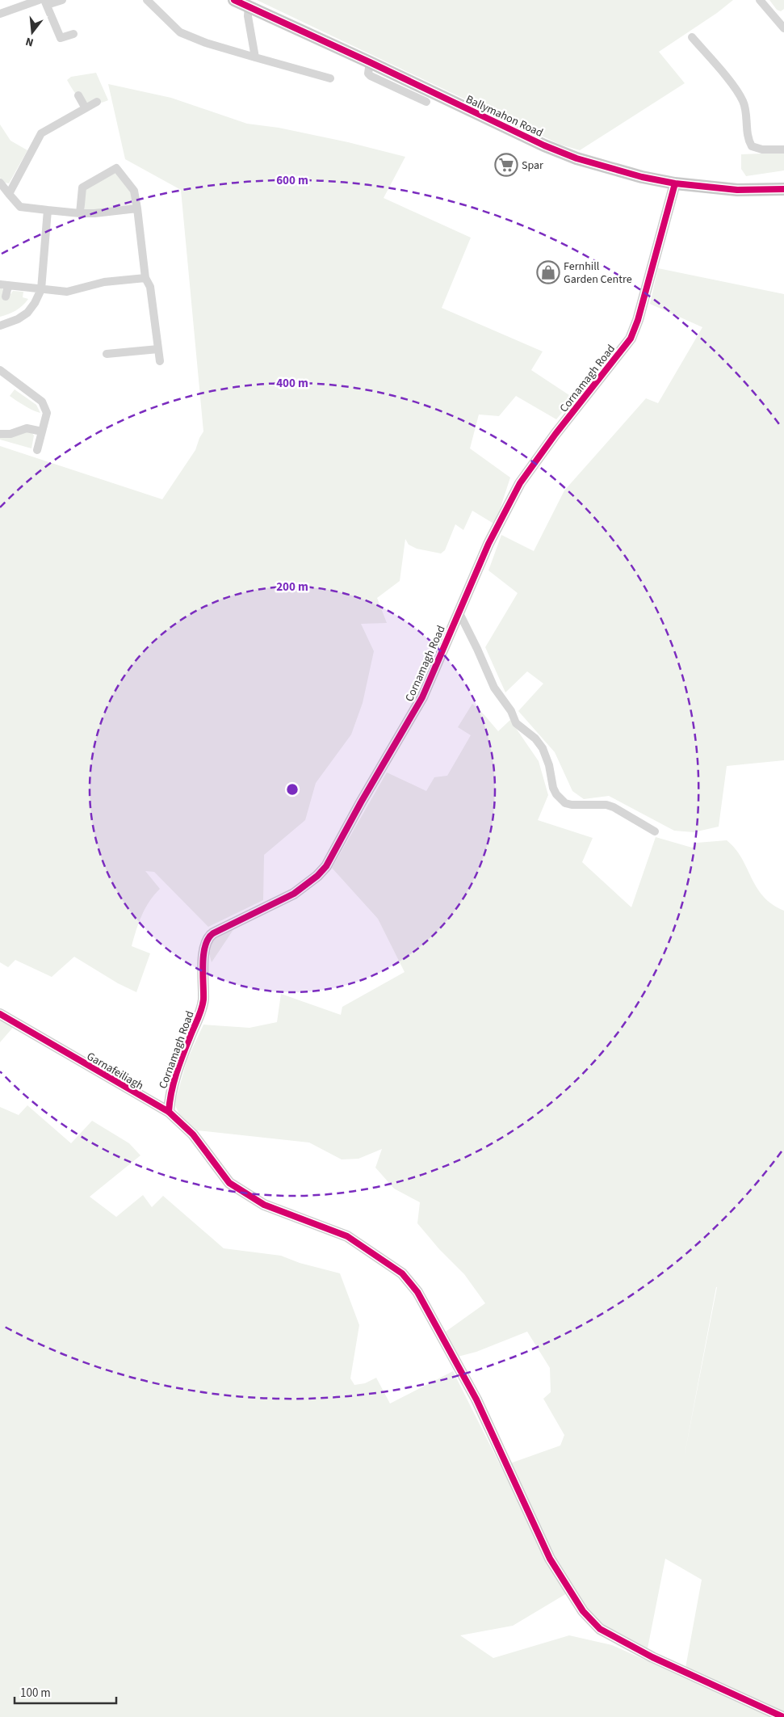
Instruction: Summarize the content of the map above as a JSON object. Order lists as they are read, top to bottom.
{
  "streets": {
    "main road": ["Ballymahon Road"],
    "street": ["Cornamagh Road", "Garnafeiliagh"]
  },
  "crossings": [
    ["Ballymahon Road", "Cornamagh Road"],
    ["Cornamagh Road", "Garnafeiliagh"]
  ],
  "places": {
    "supermarket": ["Spar"],
    "shop": ["Fernhill Garden Centre"]
  },
  "scale_bar": "100 m",
  "north": "bottom",
  "rings": ["600 m", "400 m", "200 m"]
}
